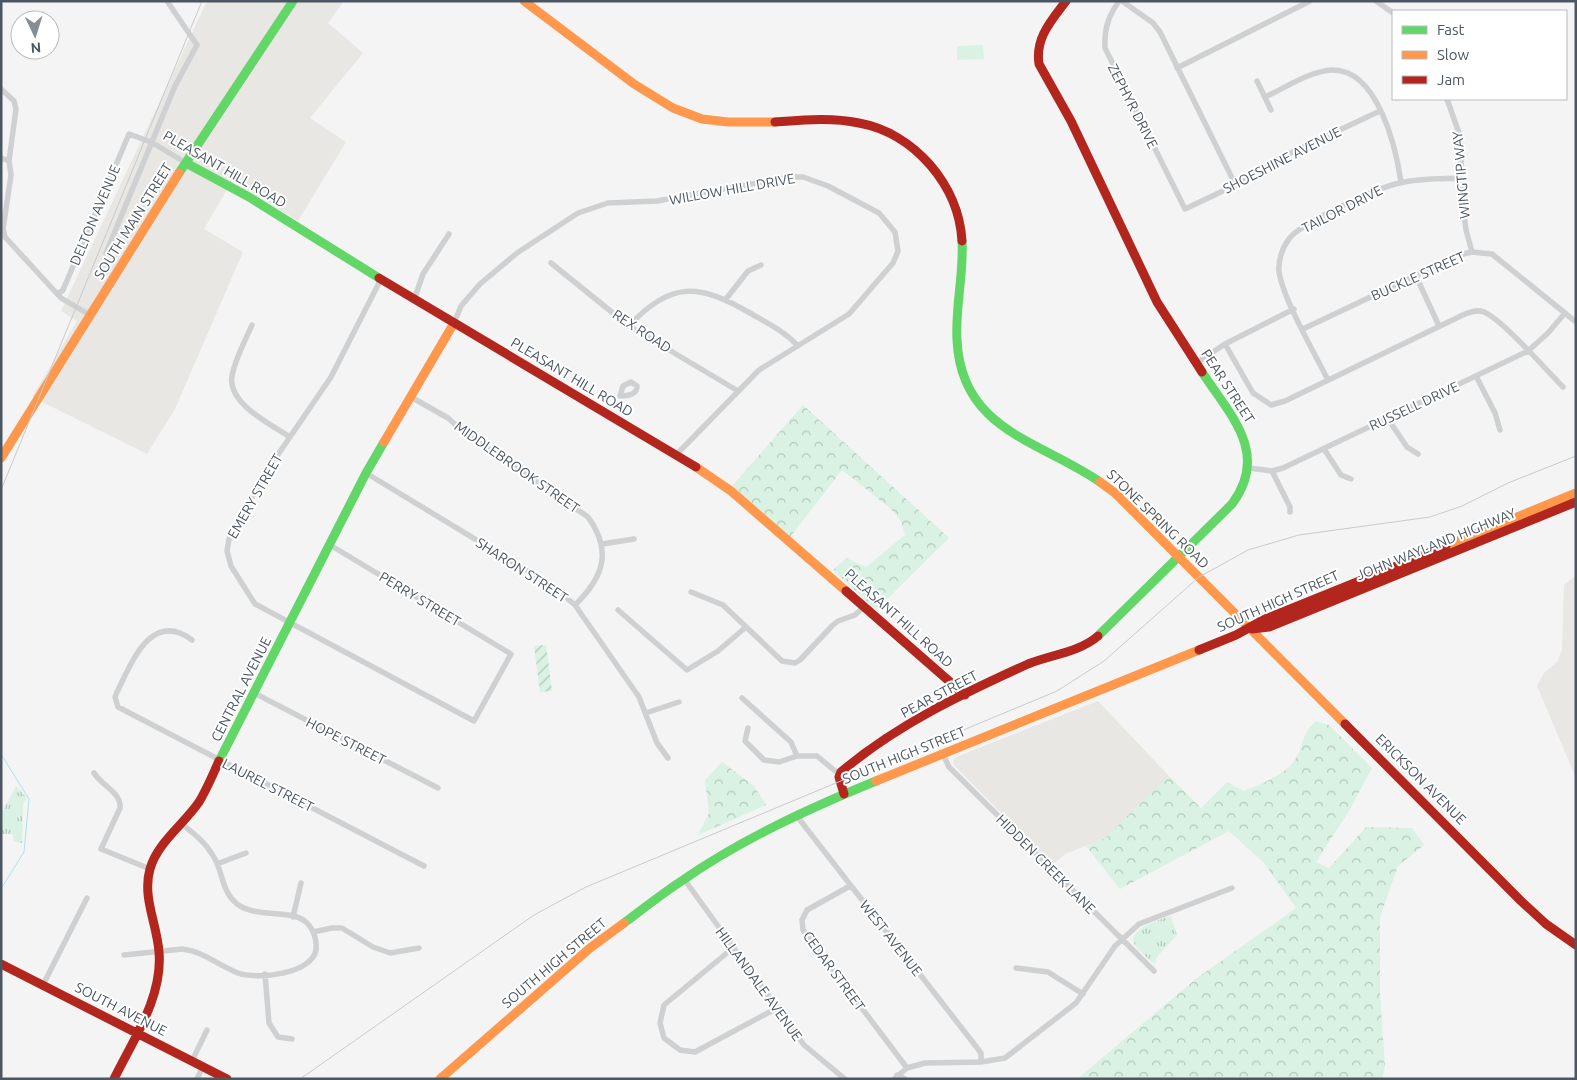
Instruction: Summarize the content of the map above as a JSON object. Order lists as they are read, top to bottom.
{
  "streets": {
    "main road": [
      "PLEASANT HILL ROAD",
      "SOUTH MAIN STREET",
      "PEAR STREET",
      "STONE SPRING ROAD",
      "JOHN WAYLAND HIGHWAY",
      "SOUTH HIGH STREET",
      "CENTRAL AVENUE",
      "ERICKSON AVENUE",
      "SOUTH AVENUE"
    ],
    "street": [
      "ZEPHYR DRIVE",
      "SHOESHINE AVENUE",
      "WINGTIP WAY",
      "WILLOW HILL DRIVE",
      "TAILOR DRIVE",
      "DELTON AVENUE",
      "BUCKLE STREET",
      "REX ROAD",
      "RUSSELL DRIVE",
      "MIDDLEBROOK STREET",
      "EMERY STREET",
      "SHARON STREET",
      "PERRY STREET",
      "HOPE STREET",
      "LAUREL STREET",
      "HIDDEN CREEK LANE",
      "WEST AVENUE",
      "CEDAR STREET",
      "HILLANDALE AVENUE"
    ]
  },
  "crossings": [
    ["ZEPHYR DRIVE", "SHOESHINE AVENUE"],
    ["PLEASANT HILL ROAD", "WILLOW HILL DRIVE"],
    ["PLEASANT HILL ROAD", "DELTON AVENUE"],
    ["PLEASANT HILL ROAD", "SOUTH MAIN STREET"],
    ["PLEASANT HILL ROAD", "PEAR STREET"],
    ["PLEASANT HILL ROAD", "EMERY STREET"],
    ["PLEASANT HILL ROAD", "CENTRAL AVENUE"],
    ["WINGTIP WAY", "TAILOR DRIVE"],
    ["WINGTIP WAY", "BUCKLE STREET"],
    ["WILLOW HILL DRIVE", "REX ROAD"],
    ["WILLOW HILL DRIVE", "CENTRAL AVENUE"],
    ["TAILOR DRIVE", "BUCKLE STREET"],
    ["BUCKLE STREET", "RUSSELL DRIVE"],
    ["PEAR STREET", "STONE SPRING ROAD"],
    ["MIDDLEBROOK STREET", "CENTRAL AVENUE"],
    ["EMERY STREET", "PERRY STREET"],
    ["EMERY STREET", "CENTRAL AVENUE"],
    ["STONE SPRING ROAD", "JOHN WAYLAND HIGHWAY"],
    ["STONE SPRING ROAD", "SOUTH HIGH STREET"],
    ["STONE SPRING ROAD", "ERICKSON AVENUE"],
    ["JOHN WAYLAND HIGHWAY", "SOUTH HIGH STREET"],
    ["JOHN WAYLAND HIGHWAY", "ERICKSON AVENUE"],
    ["SHARON STREET", "CENTRAL AVENUE"],
    ["PERRY STREET", "CENTRAL AVENUE"],
    ["SOUTH HIGH STREET", "ERICKSON AVENUE"],
    ["SOUTH HIGH STREET", "HIDDEN CREEK LANE"],
    ["SOUTH HIGH STREET", "WEST AVENUE"],
    ["SOUTH HIGH STREET", "HILLANDALE AVENUE"],
    ["CENTRAL AVENUE", "HOPE STREET"],
    ["CENTRAL AVENUE", "LAUREL STREET"],
    ["CENTRAL AVENUE", "SOUTH AVENUE"],
    ["WEST AVENUE", "CEDAR STREET"]
  ],
  "legend": ["Fast", "Slow", "Jam"],
  "north": "bottom"
}
